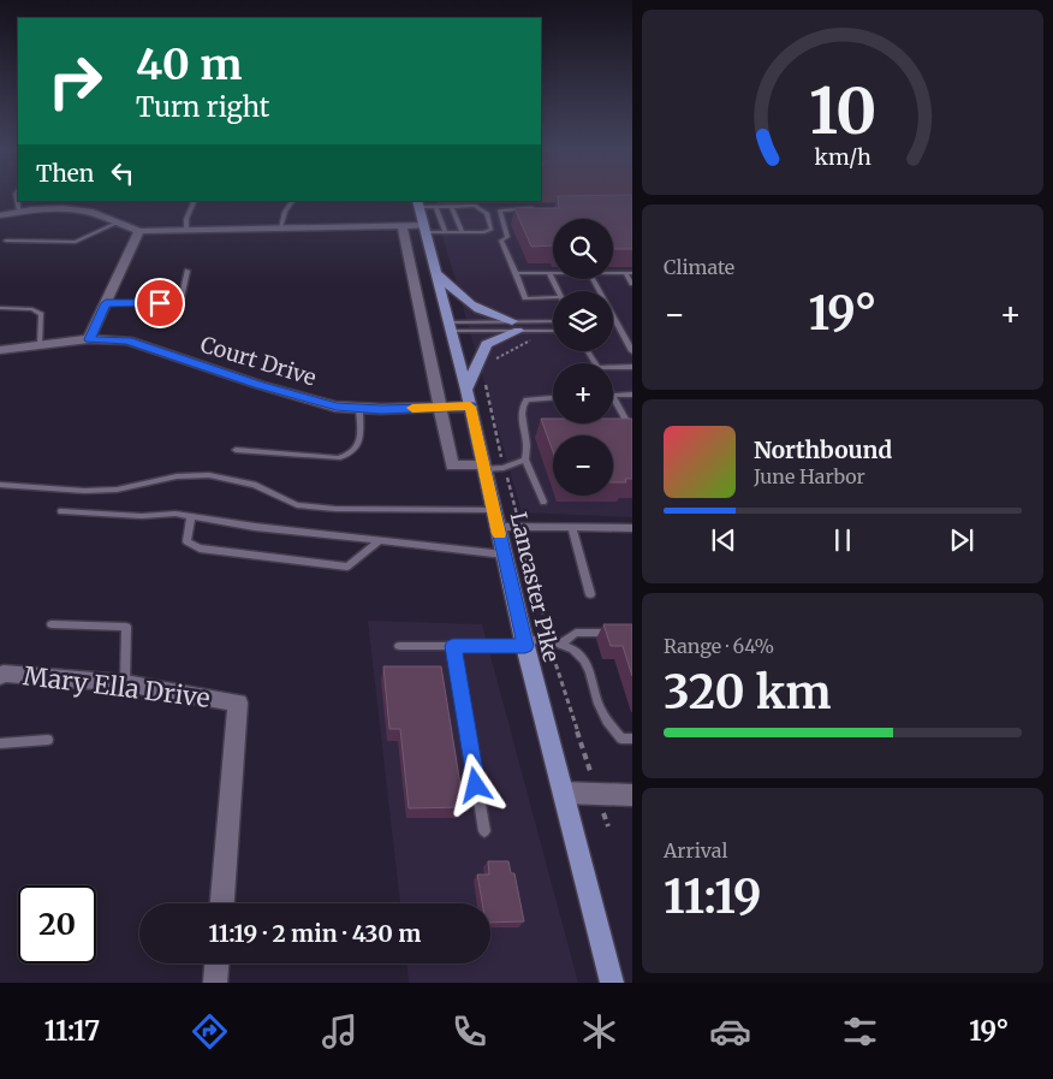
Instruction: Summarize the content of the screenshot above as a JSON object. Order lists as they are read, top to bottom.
{
  "streets": {
    "main road": ["Lancaster Pike"],
    "street": ["Court Drive", "Mary Ella Drive"]
  },
  "crossings": [
    ["Court Drive", "Lancaster Pike"]
  ],
  "page": {
    "turn": ["40 m", "Turn right"],
    "then": "Then",
    "tile": [
      "Climate",
      ["Range · 64%", "320 km"],
      ["Arrival", "11:19"]
    ],
    "map_buttons": ["+", "−"],
    "heat": ["−", "19°", "+"],
    "song": ["Northbound", "June Harbor"],
    "limit": "20",
    "trip": "11:19 · 2 min · 430 m",
    "tabs": ["11:17", "19°"],
    "gauge": ["10", "km/h"]
  }
}
